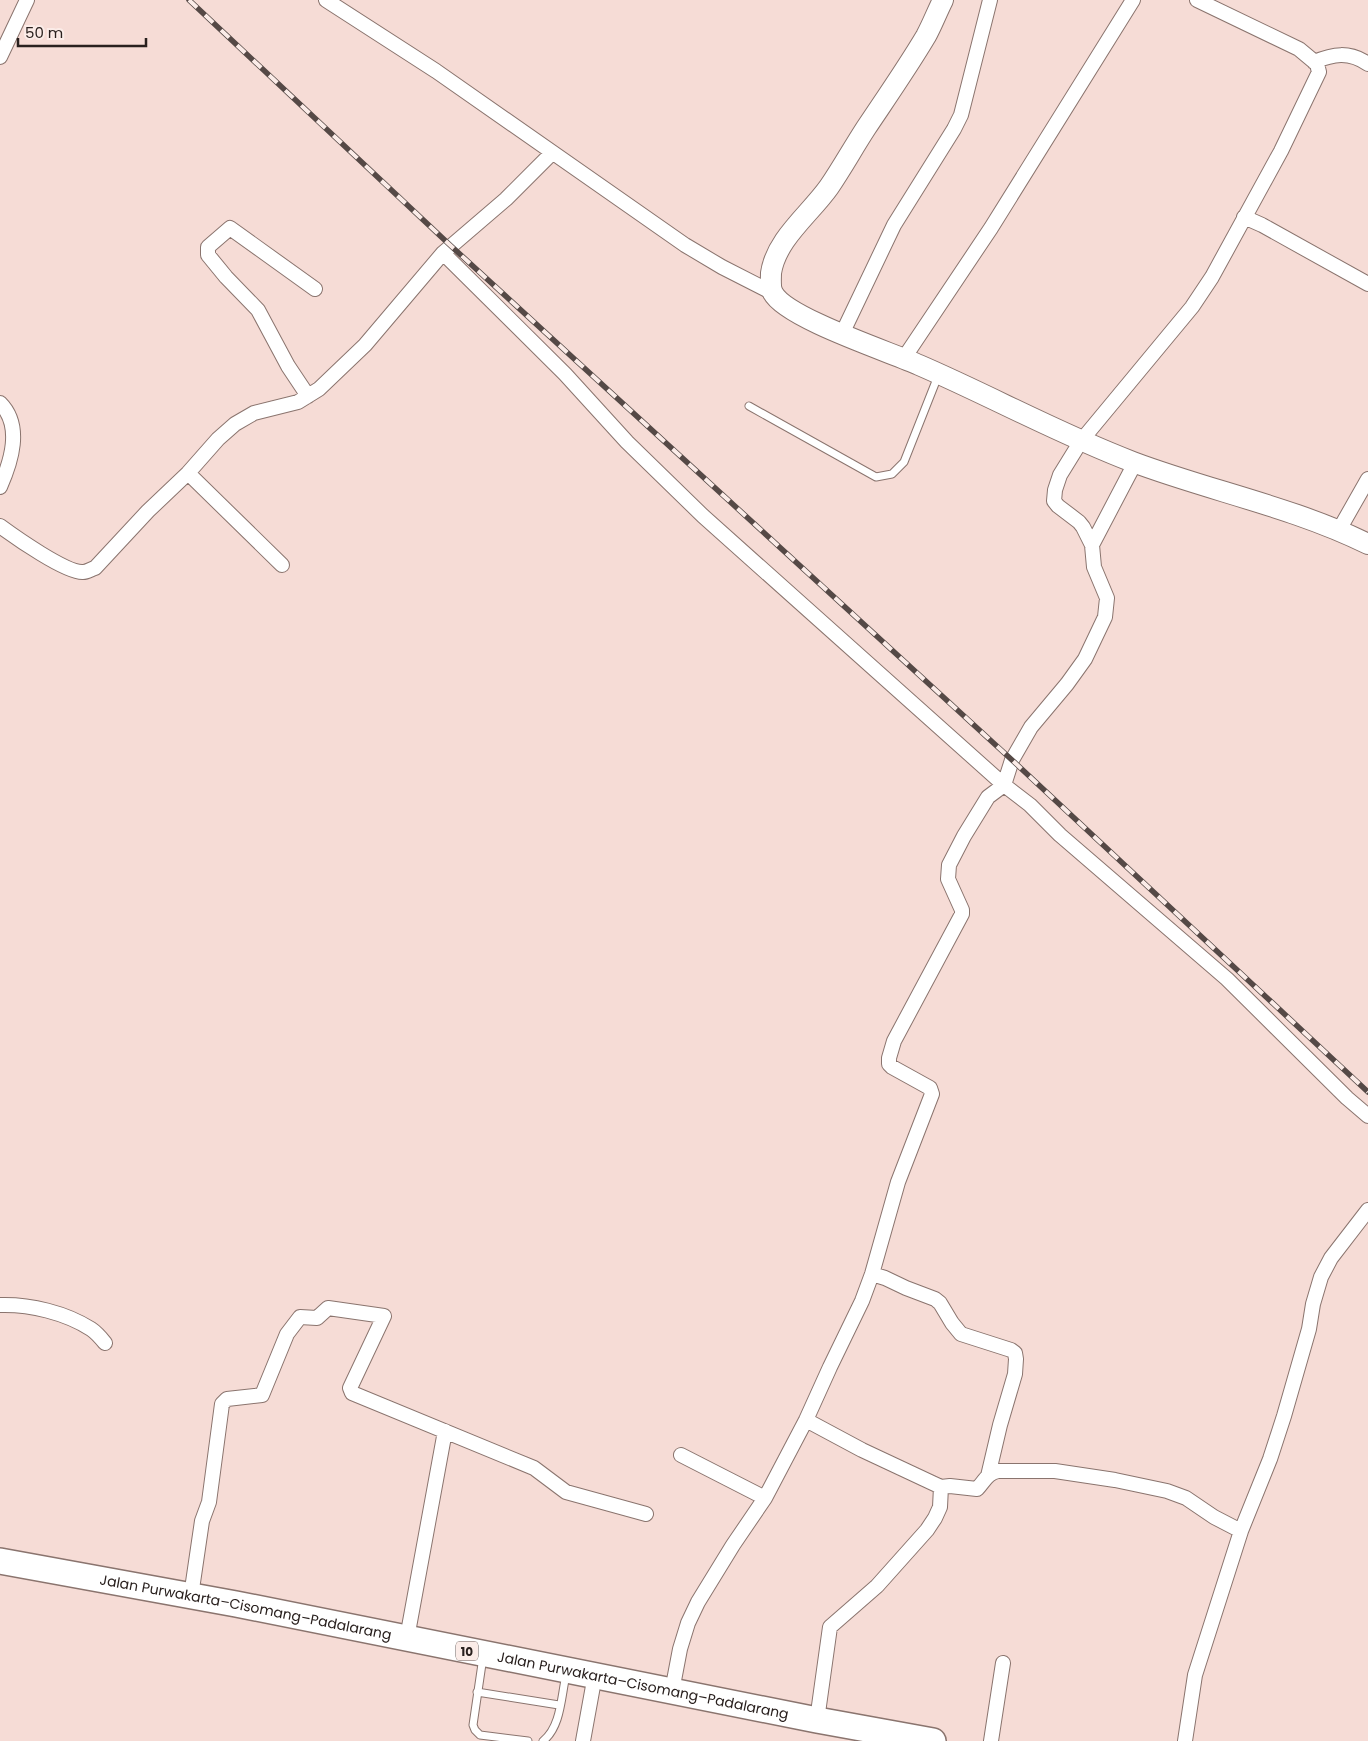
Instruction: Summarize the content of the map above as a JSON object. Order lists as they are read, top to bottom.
{
  "streets": {
    "highway": ["Jalan Purwakarta–Cisomang–Padalarang", "10"]
  },
  "scale_bar": "50 m"
}
